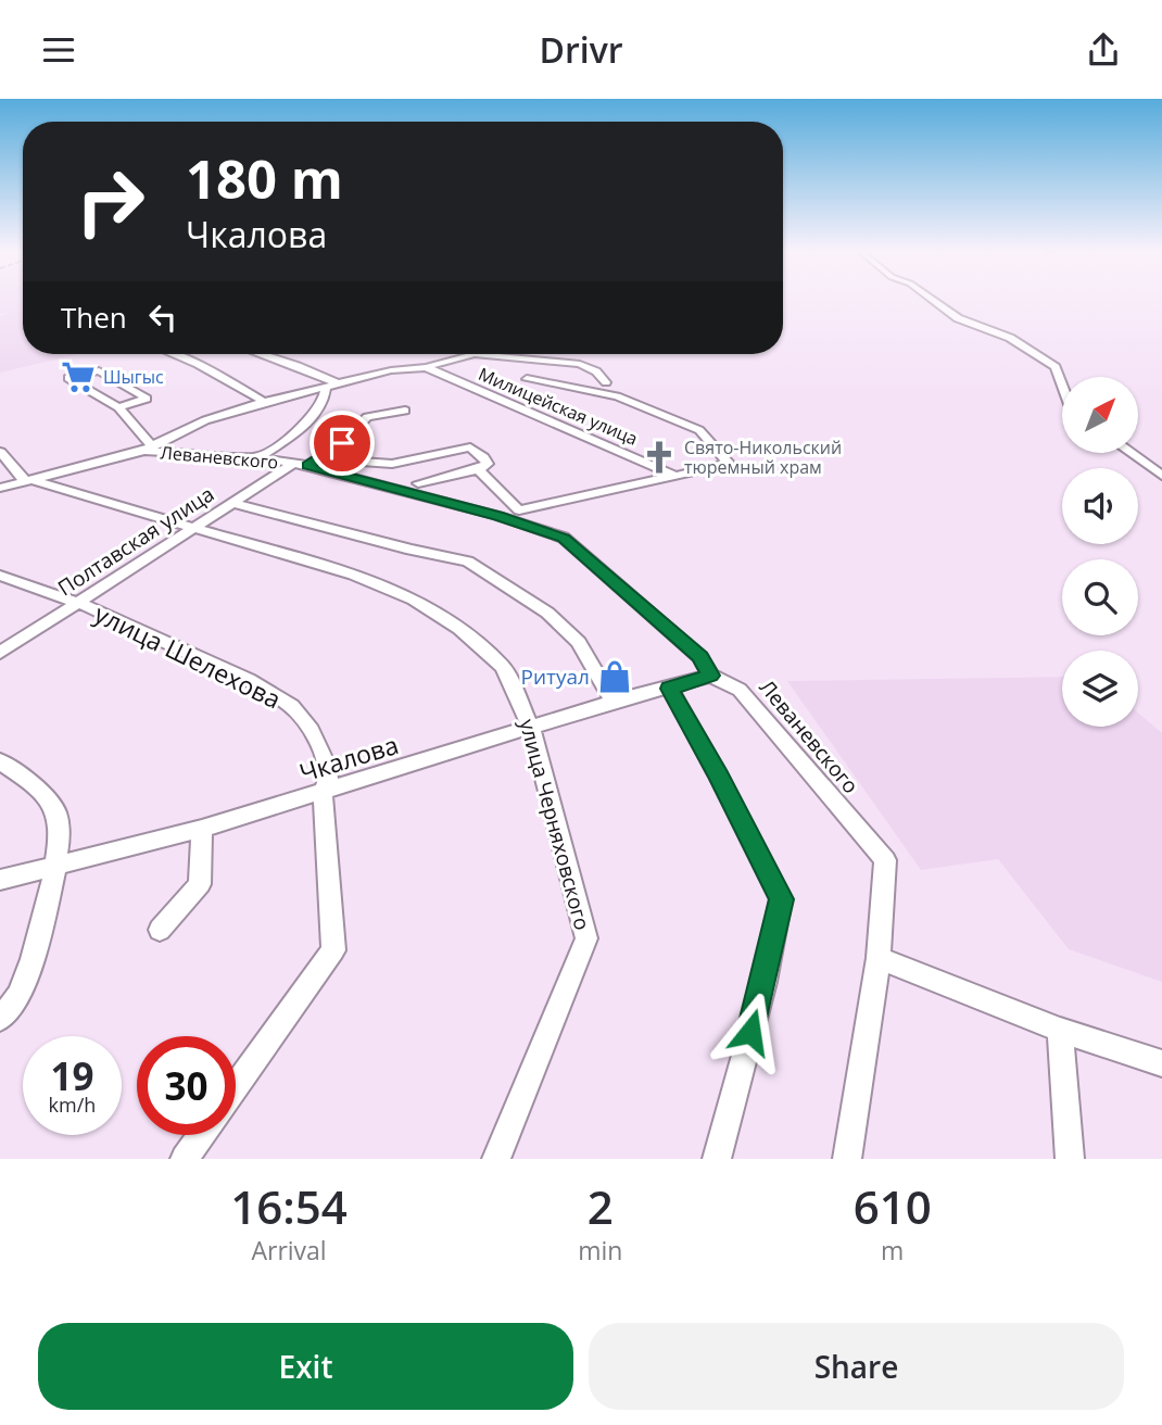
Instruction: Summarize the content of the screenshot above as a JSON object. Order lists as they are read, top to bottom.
{
  "streets": {
    "street": [
      "Милицейская улица",
      "Леваневского",
      "Полтавская улица",
      "улица Шелехова",
      "Чкалова",
      "улица Черняховского"
    ]
  },
  "crossings": [
    ["Милицейская улица", "Леваневского"],
    ["Леваневского", "Полтавская улица"],
    ["Леваневского", "Чкалова"],
    ["Полтавская улица", "улица Шелехова"],
    ["Полтавская улица", "улица Черняховского"],
    ["улица Шелехова", "Чкалова"],
    ["Чкалова", "улица Черняховского"]
  ],
  "places": {
    "supermarket": ["Шыгыс"],
    "church": ["Свято-Никольский тюремный храм"],
    "shop": ["Ритуал"]
  },
  "north": "top right",
  "page": {
    "header": "Drivr",
    "turn": ["180 m", "Чкалова"],
    "then": "Then",
    "speed": "19 km/h",
    "limit": "30",
    "eta": [
      "16:54",
      "Arrival",
      "2",
      "min",
      "610",
      "m"
    ],
    "buttons": ["Exit", "Share"]
  }
}
